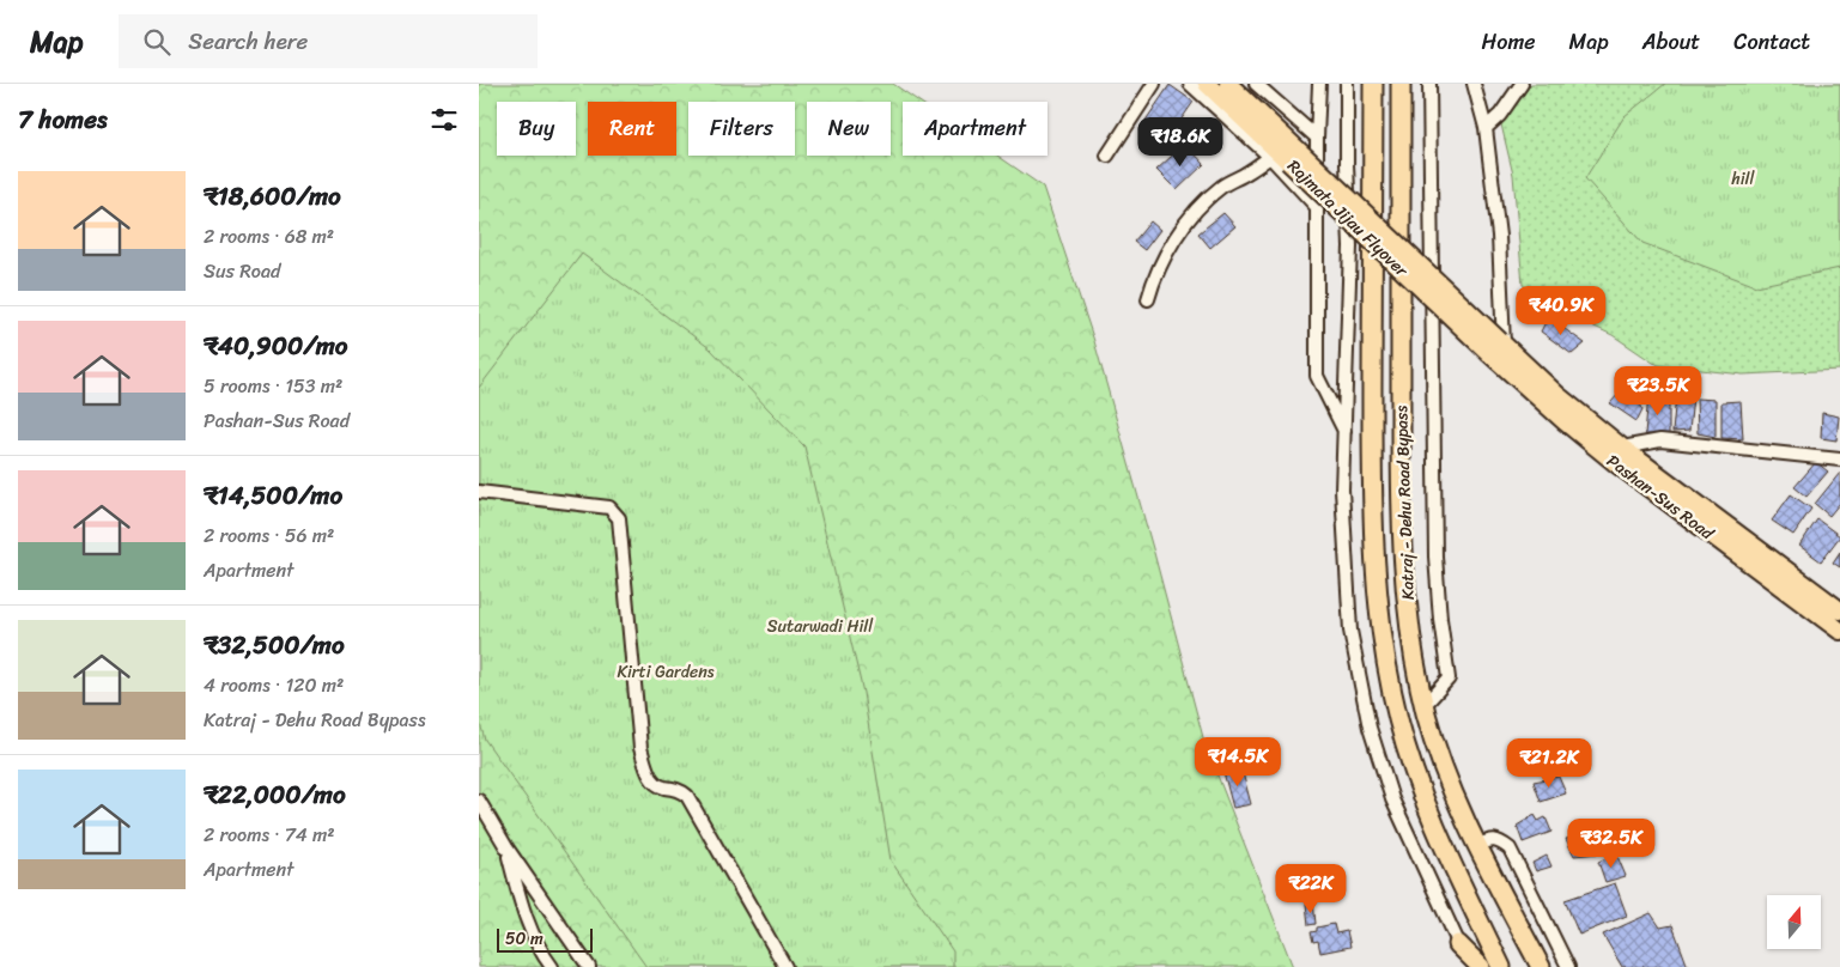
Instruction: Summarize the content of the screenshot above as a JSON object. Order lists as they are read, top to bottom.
{
  "streets": {
    "highway": ["Katraj - Dehu Road Bypass"],
    "main road": ["Rajmata Jijau Flyover", "Pashan-Sus Road"]
  },
  "crossings": [
    ["Rajmata Jijau Flyover", "Pashan-Sus Road"]
  ],
  "parks": ["hill", "Sutarwadi Hill", "Kirti Gardens"],
  "scale_bar": "50 m",
  "north": "top",
  "page": {
    "header": "Map",
    "search": "Search here",
    "nav": [
      "Home",
      "Map",
      "About",
      "Contact"
    ],
    "heading": "7 homes",
    "chip": [
      "Buy",
      "Rent",
      "Filters",
      "New",
      "Apartment"
    ],
    "price": [
      "₹18.6K",
      "₹40.9K",
      "₹23.5K",
      "₹14.5K",
      "₹21.2K",
      "₹32.5K",
      "₹22K"
    ],
    "list": [
      {
        "name": "₹18,600/mo",
        "note": "2 rooms · 68 m² · Sus Road"
      },
      {
        "name": "₹40,900/mo",
        "note": "5 rooms · 153 m² · Pashan-Sus Road"
      },
      {
        "name": "₹14,500/mo",
        "note": "2 rooms · 56 m² · Apartment"
      },
      {
        "name": "₹32,500/mo",
        "note": "4 rooms · 120 m² · Katraj - Dehu Road Bypass"
      },
      {
        "name": "₹22,000/mo",
        "note": "2 rooms · 74 m² · Apartment"
      }
    ],
    "scale": "50 m"
  }
}
